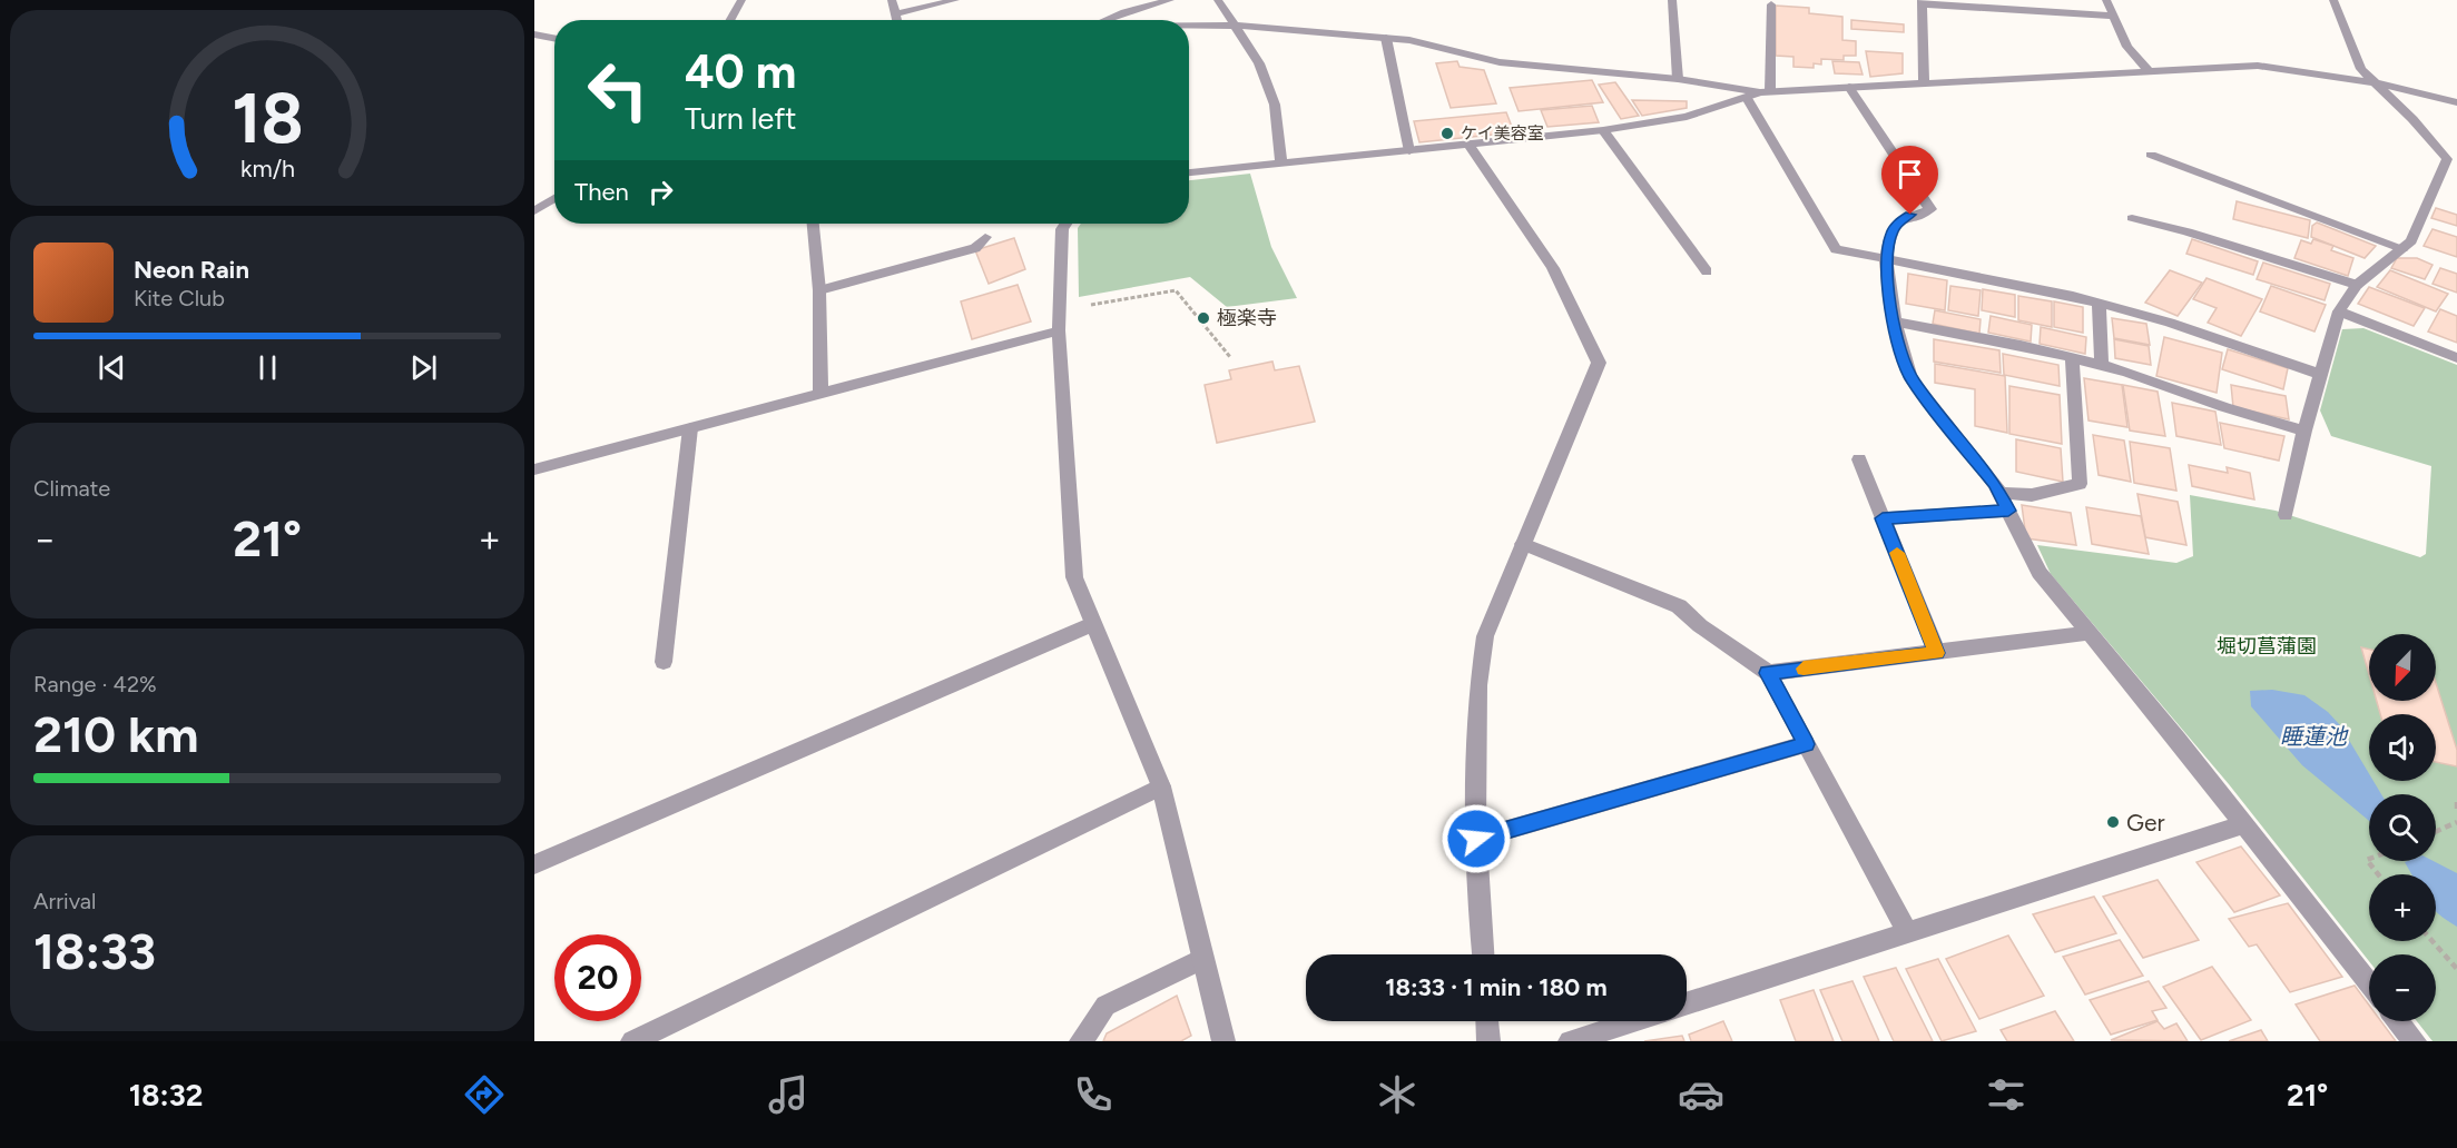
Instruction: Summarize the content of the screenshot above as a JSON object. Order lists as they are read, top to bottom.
{
  "water": ["睡蓮池"],
  "parks": ["堀切菖蒲園"],
  "places": ["ケイ美容室", "極楽寺", "Ger"],
  "north": "bottom left",
  "page": {
    "turn": ["40 m", "Turn left"],
    "then": "Then",
    "song": ["Neon Rain", "Kite Club"],
    "tile": [
      "Climate",
      ["Range · 42%", "210 km"],
      ["Arrival", "18:33"]
    ],
    "heat": ["−", "21°", "+"],
    "map_buttons": ["+", "−"],
    "limit": "20",
    "trip": "18:33 · 1 min · 180 m",
    "tabs": ["18:32", "21°"],
    "gauge": ["18", "km/h"]
  }
}
